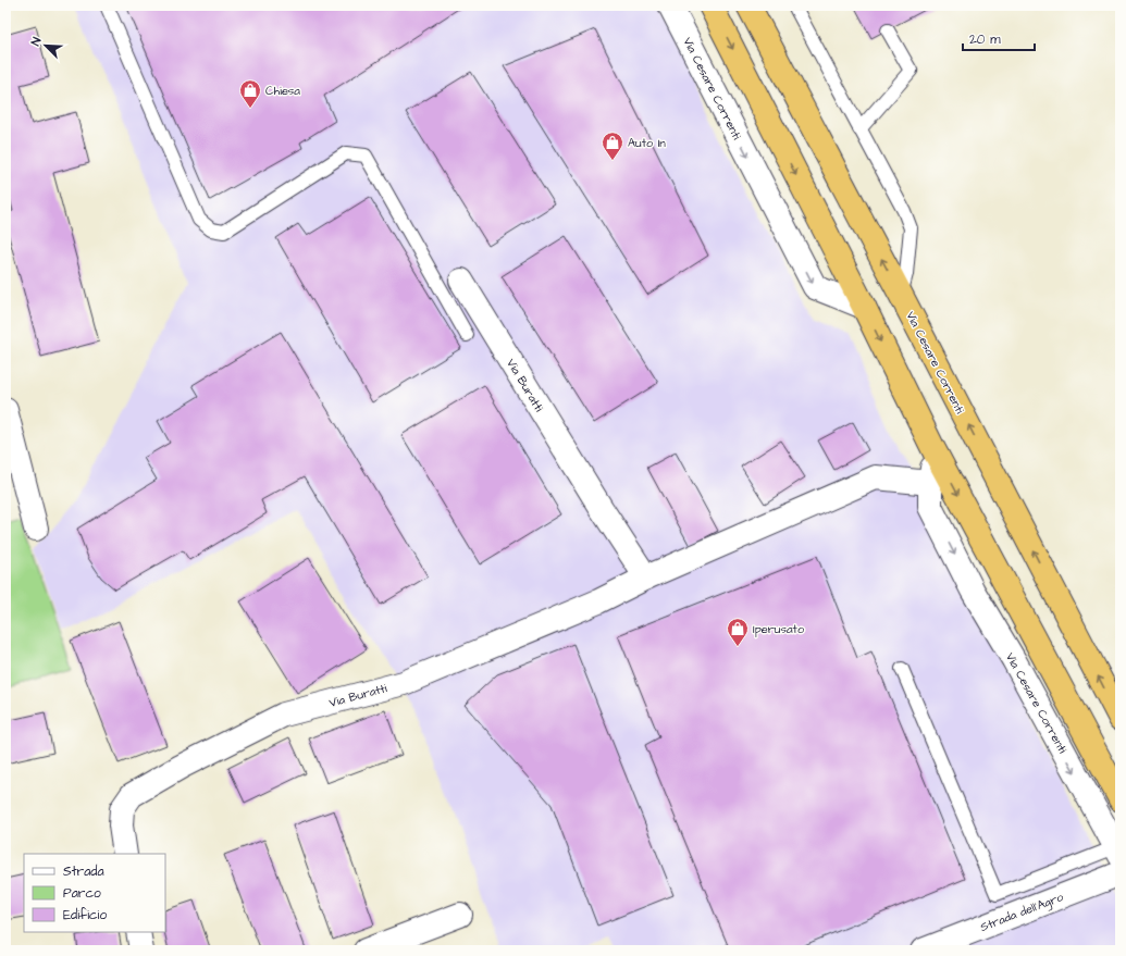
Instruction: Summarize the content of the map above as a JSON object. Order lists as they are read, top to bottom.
{
  "streets": {
    "highway": ["Via Cesare Correnti"],
    "street": ["Via Buratti", "Strada dell'Agro"]
  },
  "crossings": [
    ["Via Cesare Correnti", "Via Buratti"]
  ],
  "places": {
    "shop": ["Chiesa", "Auto In", "Iperusato"]
  },
  "legend": ["Strada", "Parco", "Edificio"],
  "scale_bar": "20 m",
  "north": "top left"
}
